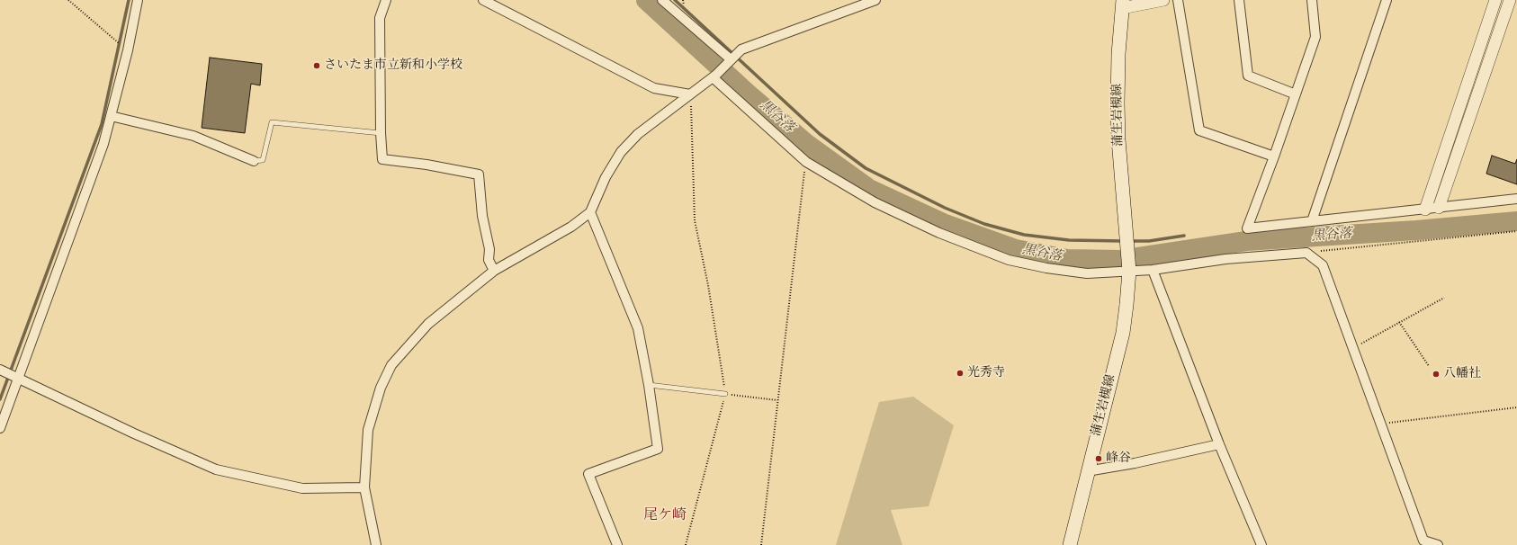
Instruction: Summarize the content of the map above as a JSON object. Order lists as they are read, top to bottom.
{
  "streets": {
    "main road": ["蒲生岩槻線"]
  },
  "districts": ["尾ケ崎"],
  "water": ["黒谷落"],
  "places": [
    "さいたま市立新和小学校",
    "光秀寺",
    "八幡社",
    "峰谷"
  ]
}
